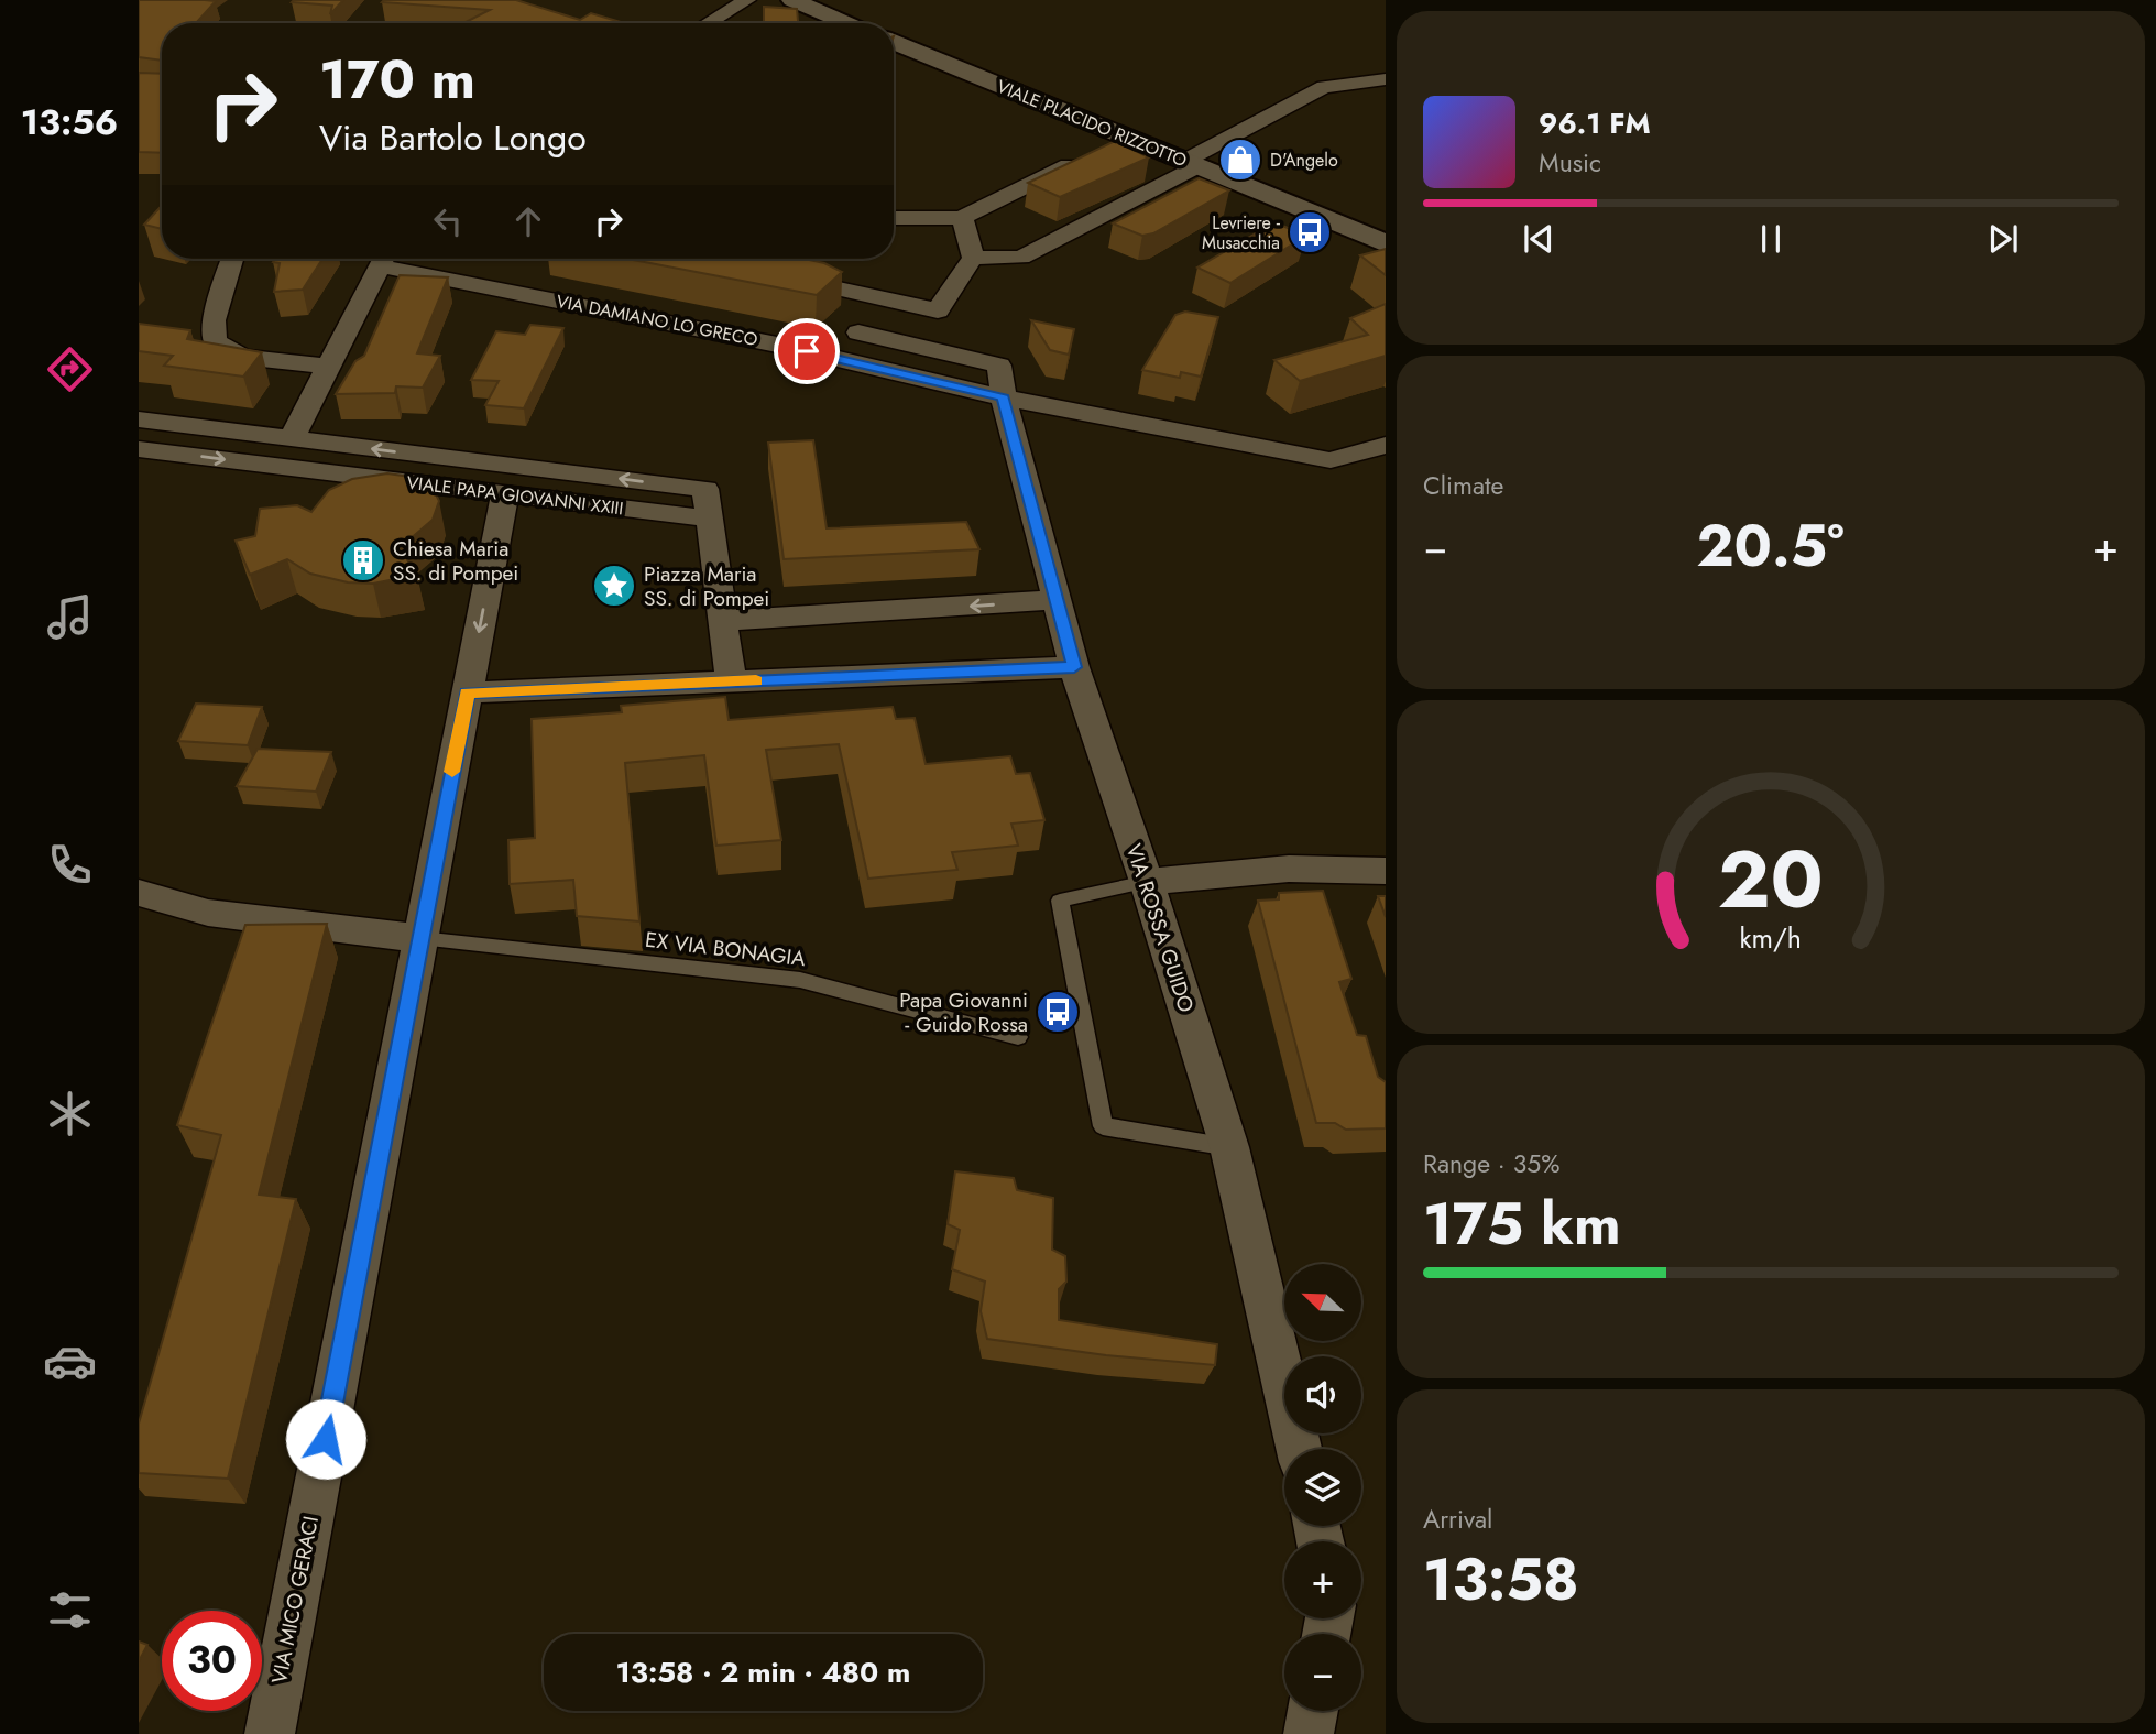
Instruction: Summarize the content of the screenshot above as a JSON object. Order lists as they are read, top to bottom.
{
  "streets": {
    "street": [
      "VIALE PLACIDO RIZZOTTO",
      "VIA DAMIANO LO GRECO",
      "VIALE PAPA GIOVANNI XXIII",
      "VIA ROSSA GUIDO",
      "VIA MICO GERACI"
    ],
    "lane": ["EX VIA BONAGIA"]
  },
  "crossings": [
    ["VIA DAMIANO LO GRECO", "VIA ROSSA GUIDO"],
    ["VIALE PAPA GIOVANNI XXIII", "VIA MICO GERACI"],
    ["EX VIA BONAGIA", "VIA MICO GERACI"]
  ],
  "places": {
    "shop": ["D'Angelo"],
    "bus stop": ["Levriere - Musacchia", "Papa Giovanni - Guido Rossa"],
    "building": ["Chiesa Maria SS. di Pompei"],
    "place": ["Piazza Maria SS. di Pompei"]
  },
  "north": "top left",
  "page": {
    "tabs": "13:56",
    "turn": ["170 m", "Via Bartolo Longo"],
    "song": ["96.1 FM", "Music"],
    "tile": [
      "Climate",
      ["Range · 35%", "175 km"],
      ["Arrival", "13:58"]
    ],
    "heat": ["−", "20.5°", "+"],
    "map_buttons": ["+", "−"],
    "limit": "30",
    "trip": "13:58 · 2 min · 480 m",
    "gauge": ["20", "km/h"]
  }
}
